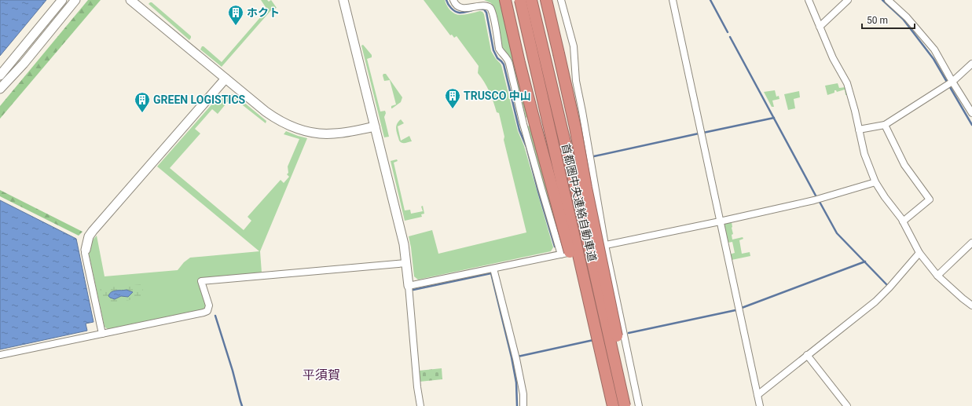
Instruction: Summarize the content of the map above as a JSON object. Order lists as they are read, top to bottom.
{
  "streets": {
    "highway": ["首都圏中央連絡自動車道"]
  },
  "districts": ["平須賀"],
  "places": {
    "building": ["ホクト", "TRUSCO 中山", "GREEN LOGISTICS"]
  },
  "scale_bar": "50 m"
}
